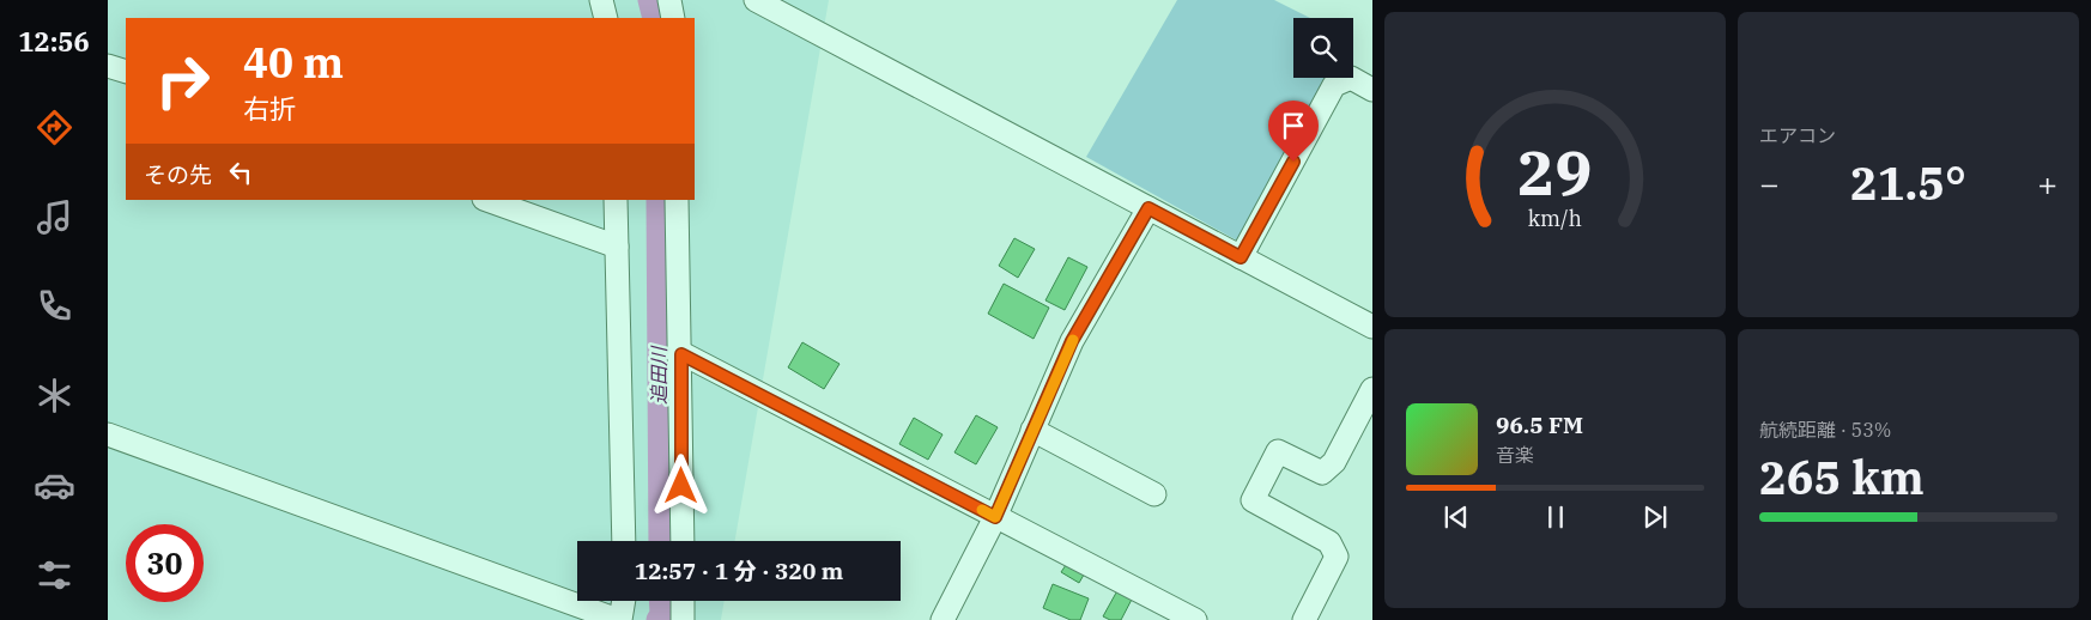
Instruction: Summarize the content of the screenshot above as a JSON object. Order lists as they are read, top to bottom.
{
  "water": ["追田川"],
  "page": {
    "tabs": "12:56",
    "tile": [
      "エアコン",
      ["航続距離 · 53%", "265 km"]
    ],
    "turn": ["40 m", "右折"],
    "then": "その先",
    "heat": ["−", "21.5°", "+"],
    "song": ["96.5 FM", "音楽"],
    "limit": "30",
    "trip": "12:57 · 1 分 · 320 m",
    "gauge": ["29", "km/h"]
  }
}
